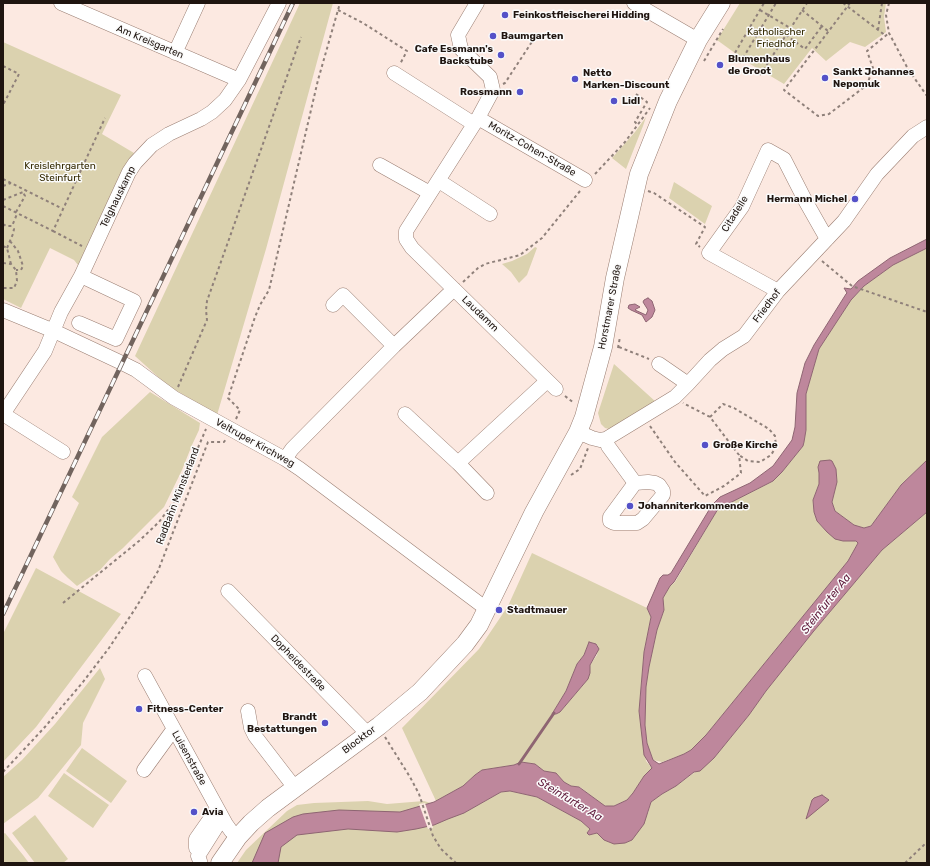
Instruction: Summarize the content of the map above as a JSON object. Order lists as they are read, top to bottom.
{
  "streets": {
    "main road": ["Horstmarer Straße", "Blocktor"],
    "street": [
      "Am Kreisgarten",
      "Moritz-Cohen-Straße",
      "Telghauskamp",
      "Citadelle",
      "Friedhof",
      "Laudamm",
      "Veltruper Kirchweg",
      "Dopheidestraße",
      "Luisenstraße"
    ],
    "path": ["RadBahn Münsterland"]
  },
  "crossings": [
    ["Am Kreisgarten", "Telghauskamp"],
    ["Moritz-Cohen-Straße", "Laudamm"],
    ["Telghauskamp", "Veltruper Kirchweg"],
    ["Citadelle", "Friedhof"],
    ["Friedhof", "Horstmarer Straße"],
    ["Horstmarer Straße", "Veltruper Kirchweg"],
    ["Horstmarer Straße", "Blocktor"],
    ["Laudamm", "Veltruper Kirchweg"],
    ["Veltruper Kirchweg", "RadBahn Münsterland"],
    ["Veltruper Kirchweg", "Blocktor"],
    ["Dopheidestraße", "Blocktor"],
    ["Blocktor", "Luisenstraße"]
  ],
  "water": ["Steinfurter Aa"],
  "parks": ["Katholischer Friedhof", "Kreislehrgarten Steinfurt"],
  "places": [
    "Feinkostfleischerei Hidding",
    "Baumgarten",
    "Cafe Essmann's Backstube",
    "Blumenhaus de Groot",
    "Sankt Johannes Nepomuk",
    "Netto Marken-Discount",
    "Rossmann",
    "Lidl",
    "Hermann Michel",
    "Große Kirche",
    "Johanniterkommende",
    "Stadtmauer",
    "Fitness-Center",
    "Brandt Bestattungen",
    "Avia"
  ]
}
